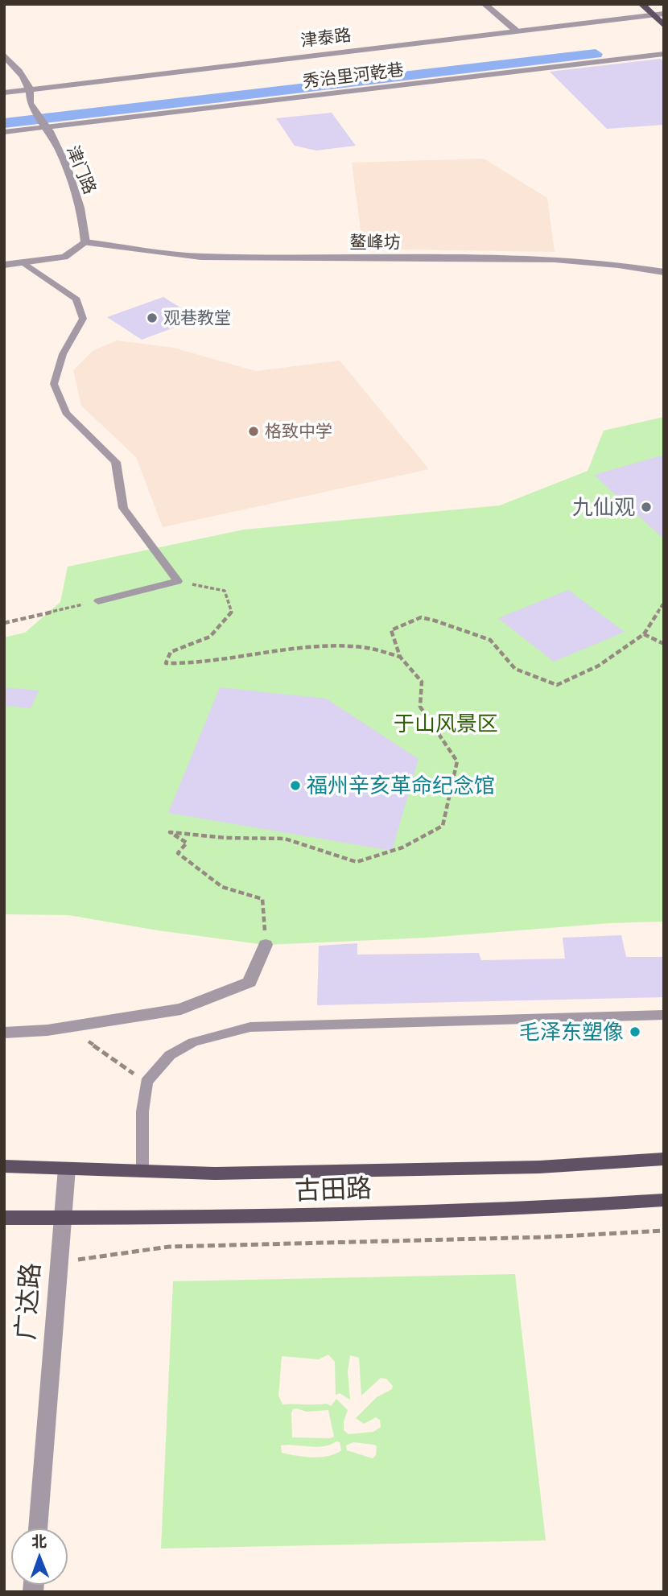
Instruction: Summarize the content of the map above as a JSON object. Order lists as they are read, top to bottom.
{
  "streets": {
    "main road": ["古田路"],
    "street": [
      "津泰路",
      "秀治里河乾巷",
      "津门路",
      "鳌峰坊",
      "广达路"
    ]
  },
  "crossings": [
    ["津泰路", "津门路"],
    ["秀治里河乾巷", "津门路"],
    ["津门路", "鳌峰坊"],
    ["古田路", "广达路"]
  ],
  "parks": ["于山风景区"],
  "places": [
    "观巷教堂",
    "格致中学",
    "九仙观",
    "福州辛亥革命纪念馆",
    "毛泽东塑像"
  ],
  "north": "top"
}
